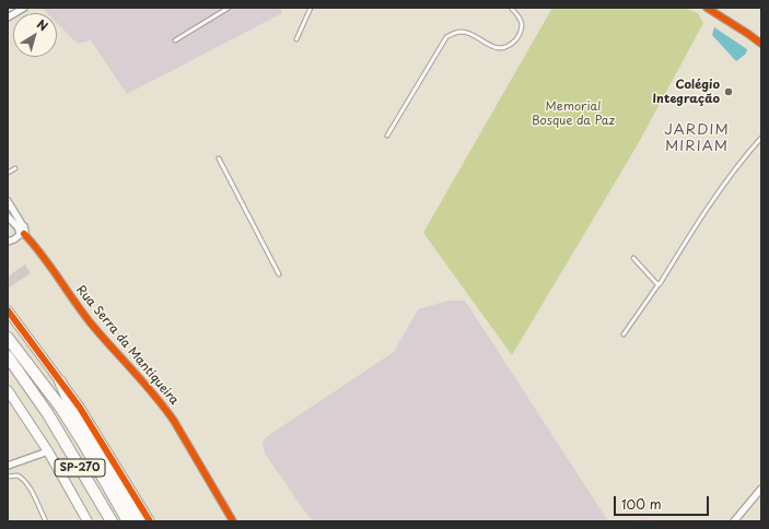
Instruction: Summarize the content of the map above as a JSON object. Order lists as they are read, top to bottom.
{
  "streets": {
    "highway": ["SP-270"],
    "street": ["Rua Serra da Mantiqueira"]
  },
  "districts": ["JARDIM MIRIAM"],
  "parks": ["Memorial Bosque da Paz"],
  "places": ["Colégio Integração"],
  "scale_bar": "100 m",
  "north": "top right"
}
